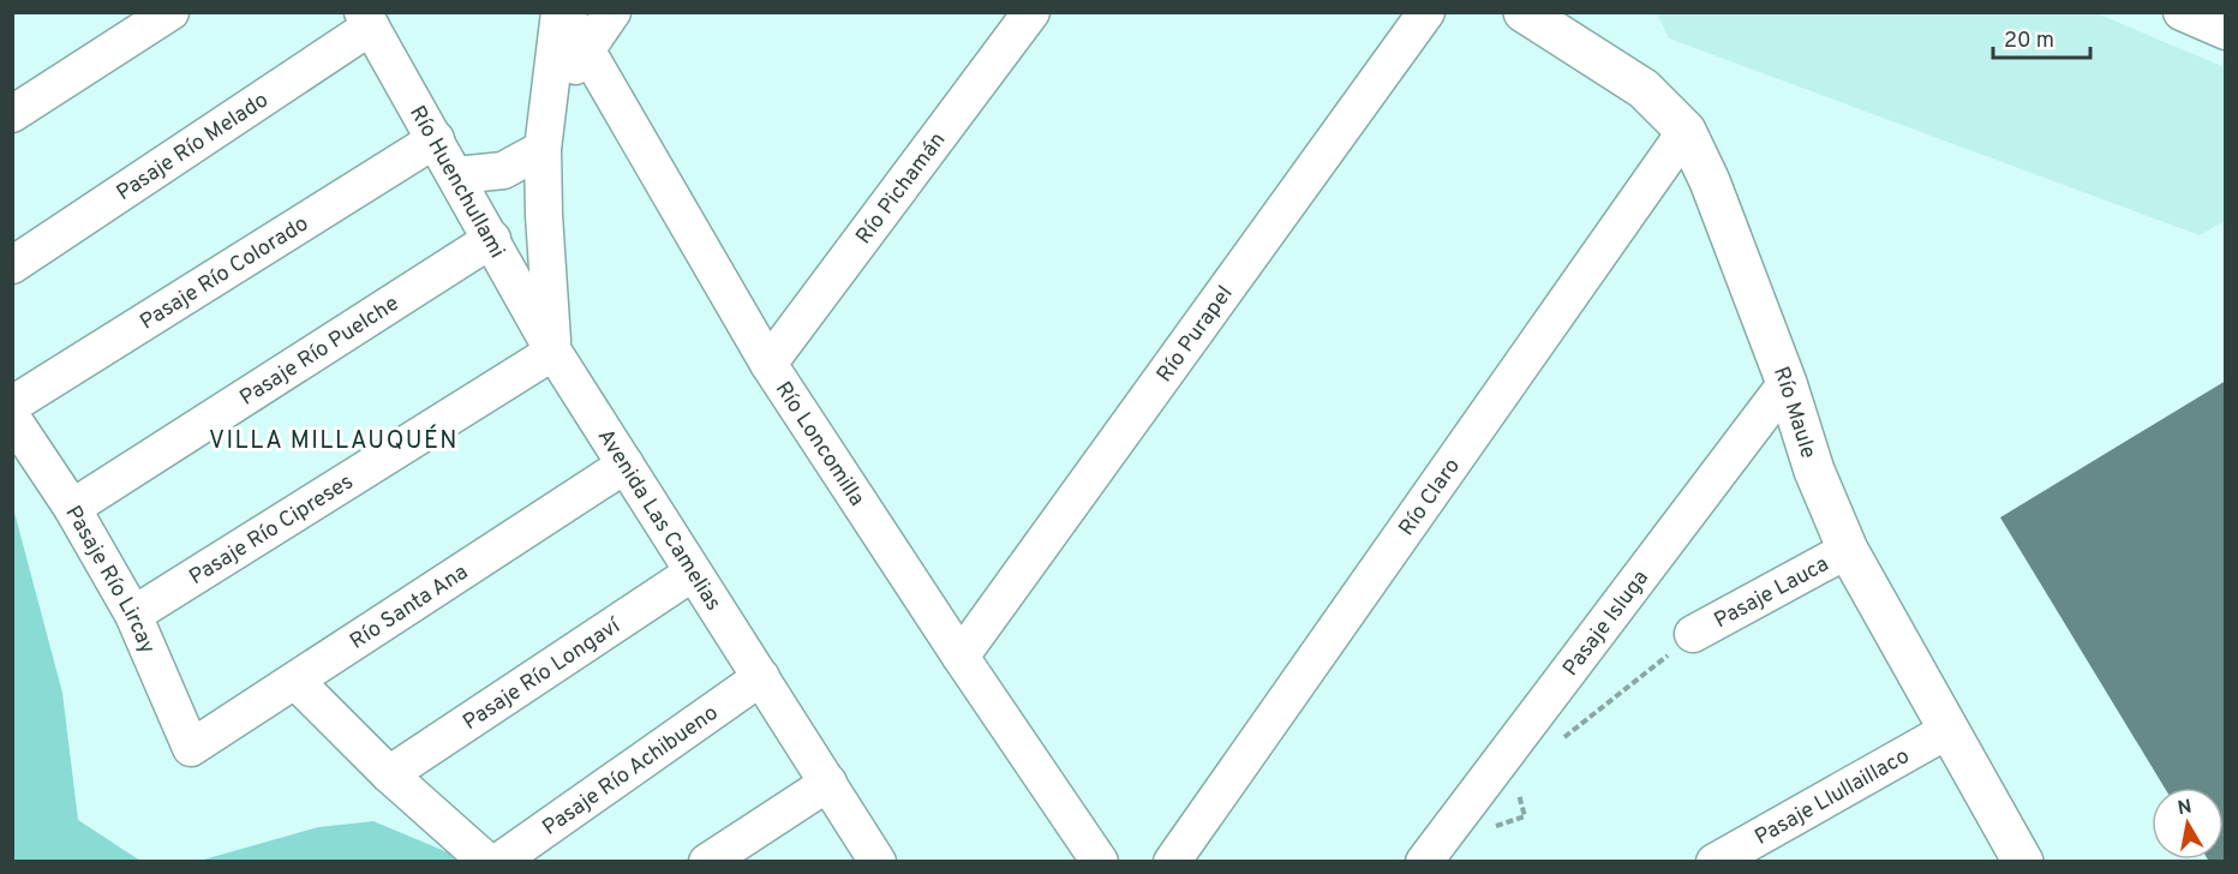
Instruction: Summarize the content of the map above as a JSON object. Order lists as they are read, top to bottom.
{
  "streets": {
    "street": [
      "Pasaje Río Melado",
      "Río Huenchullami",
      "Río Pichamán",
      "Pasaje Río Colorado",
      "Río Purapel",
      "Pasaje Río Puelche",
      "Río Maule",
      "Río Loncomilla",
      "Río Claro",
      "Avenida Las Camelias",
      "Pasaje Río Cipreses",
      "Pasaje Río Lircay",
      "Pasaje Lauca",
      "Río Santa Ana",
      "Pasaje Isluga",
      "Pasaje Río Longaví",
      "Pasaje Río Achibueno",
      "Pasaje Llullaillaco"
    ]
  },
  "crossings": [
    ["Pasaje Río Melado", "Río Huenchullami"],
    ["Río Huenchullami", "Pasaje Río Colorado"],
    ["Río Huenchullami", "Pasaje Río Puelche"],
    ["Río Huenchullami", "Avenida Las Camelias"],
    ["Río Huenchullami", "Pasaje Río Cipreses"],
    ["Río Pichamán", "Río Loncomilla"],
    ["Río Purapel", "Río Loncomilla"],
    ["Pasaje Río Puelche", "Pasaje Río Lircay"],
    ["Río Maule", "Río Claro"],
    ["Río Maule", "Pasaje Lauca"],
    ["Río Maule", "Pasaje Isluga"],
    ["Río Maule", "Pasaje Llullaillaco"],
    ["Río Loncomilla", "Avenida Las Camelias"],
    ["Avenida Las Camelias", "Pasaje Río Cipreses"],
    ["Avenida Las Camelias", "Río Santa Ana"],
    ["Avenida Las Camelias", "Pasaje Río Longaví"],
    ["Avenida Las Camelias", "Pasaje Río Achibueno"],
    ["Pasaje Río Cipreses", "Pasaje Río Lircay"],
    ["Pasaje Río Lircay", "Río Santa Ana"]
  ],
  "districts": ["VILLA MILLAUQUÉN"],
  "scale_bar": "20 m",
  "north": "top"
}
